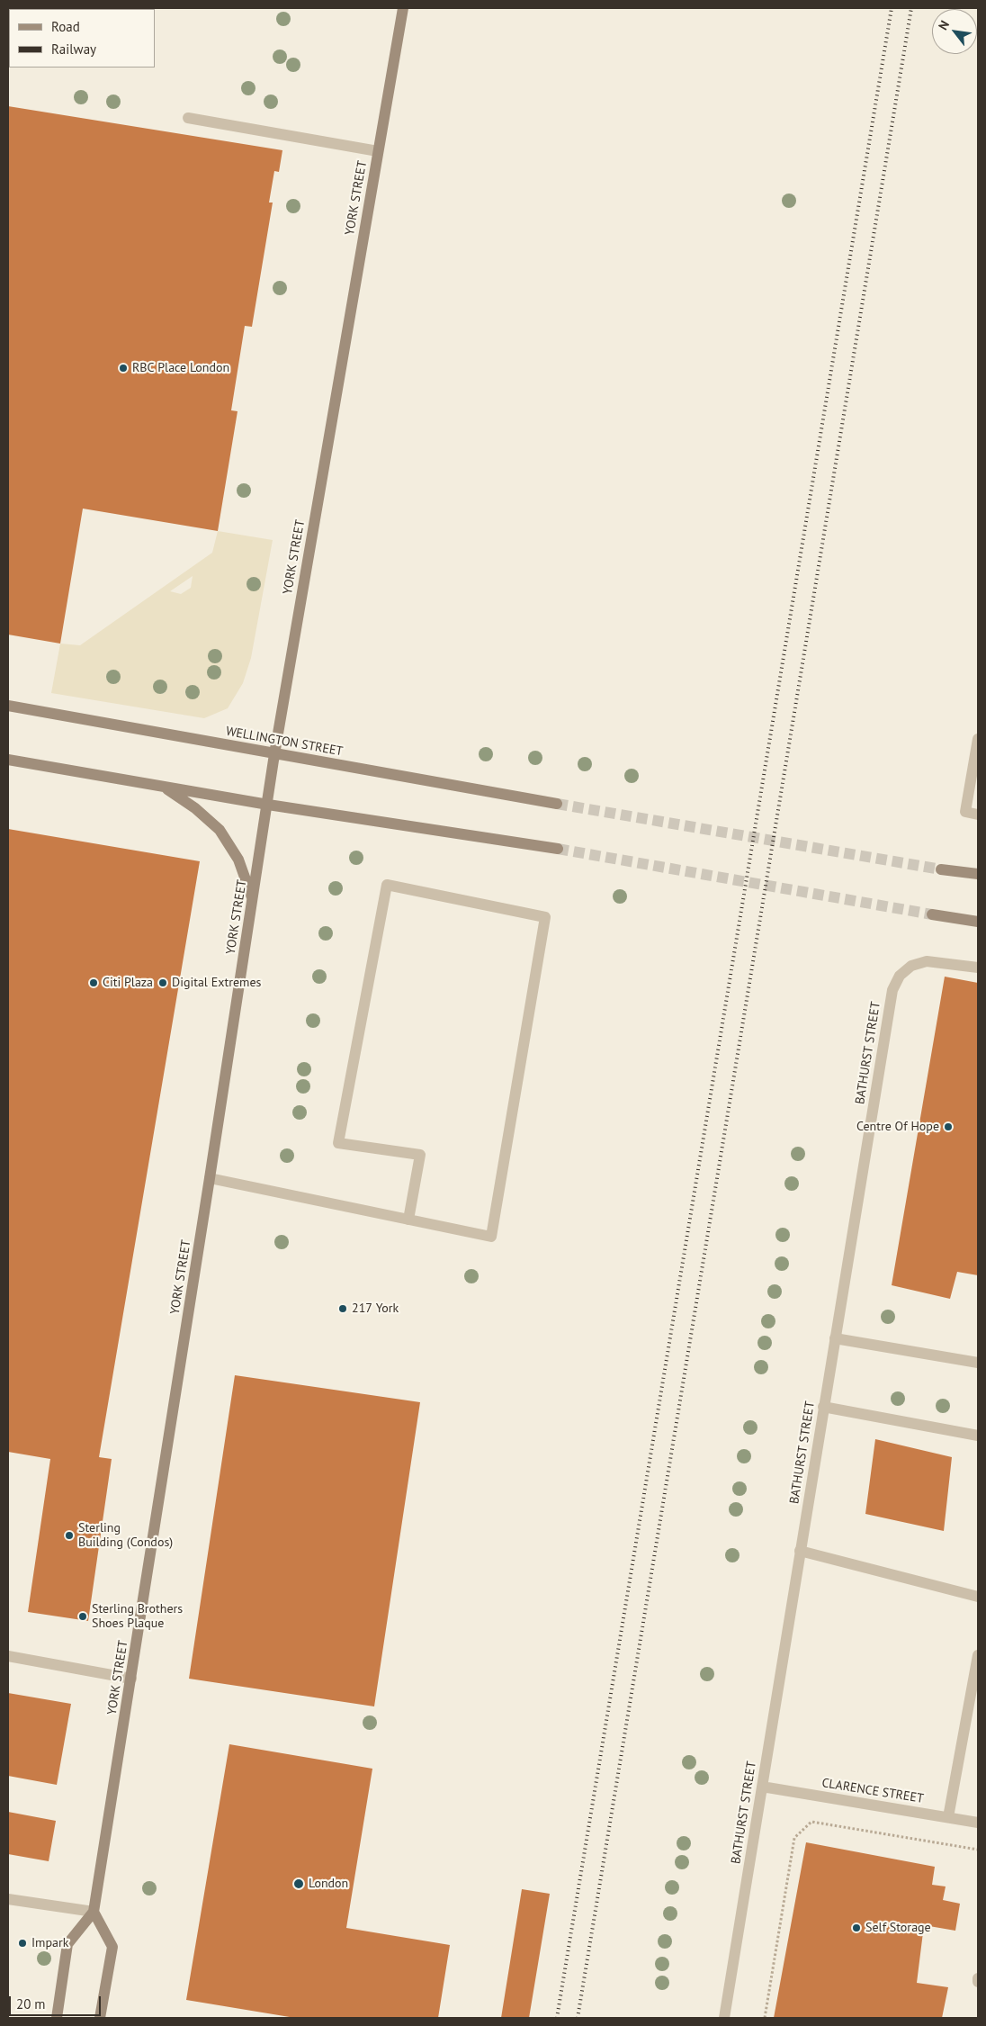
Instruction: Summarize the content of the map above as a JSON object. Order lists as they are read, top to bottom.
{
  "streets": {
    "main road": ["YORK STREET", "WELLINGTON STREET"],
    "street": ["BATHURST STREET", "CLARENCE STREET"]
  },
  "crossings": [
    ["YORK STREET", "WELLINGTON STREET"],
    ["BATHURST STREET", "CLARENCE STREET"]
  ],
  "places": [
    "RBC Place London",
    "Citi Plaza",
    "Digital Extremes",
    "Centre Of Hope",
    "217 York",
    "Sterling Building (Condos)",
    "Sterling Brothers Shoes Plaque",
    "London",
    "Self Storage",
    "Impark"
  ],
  "legend": ["Road", "Railway"],
  "scale_bar": "20 m",
  "north": "top left"
}
